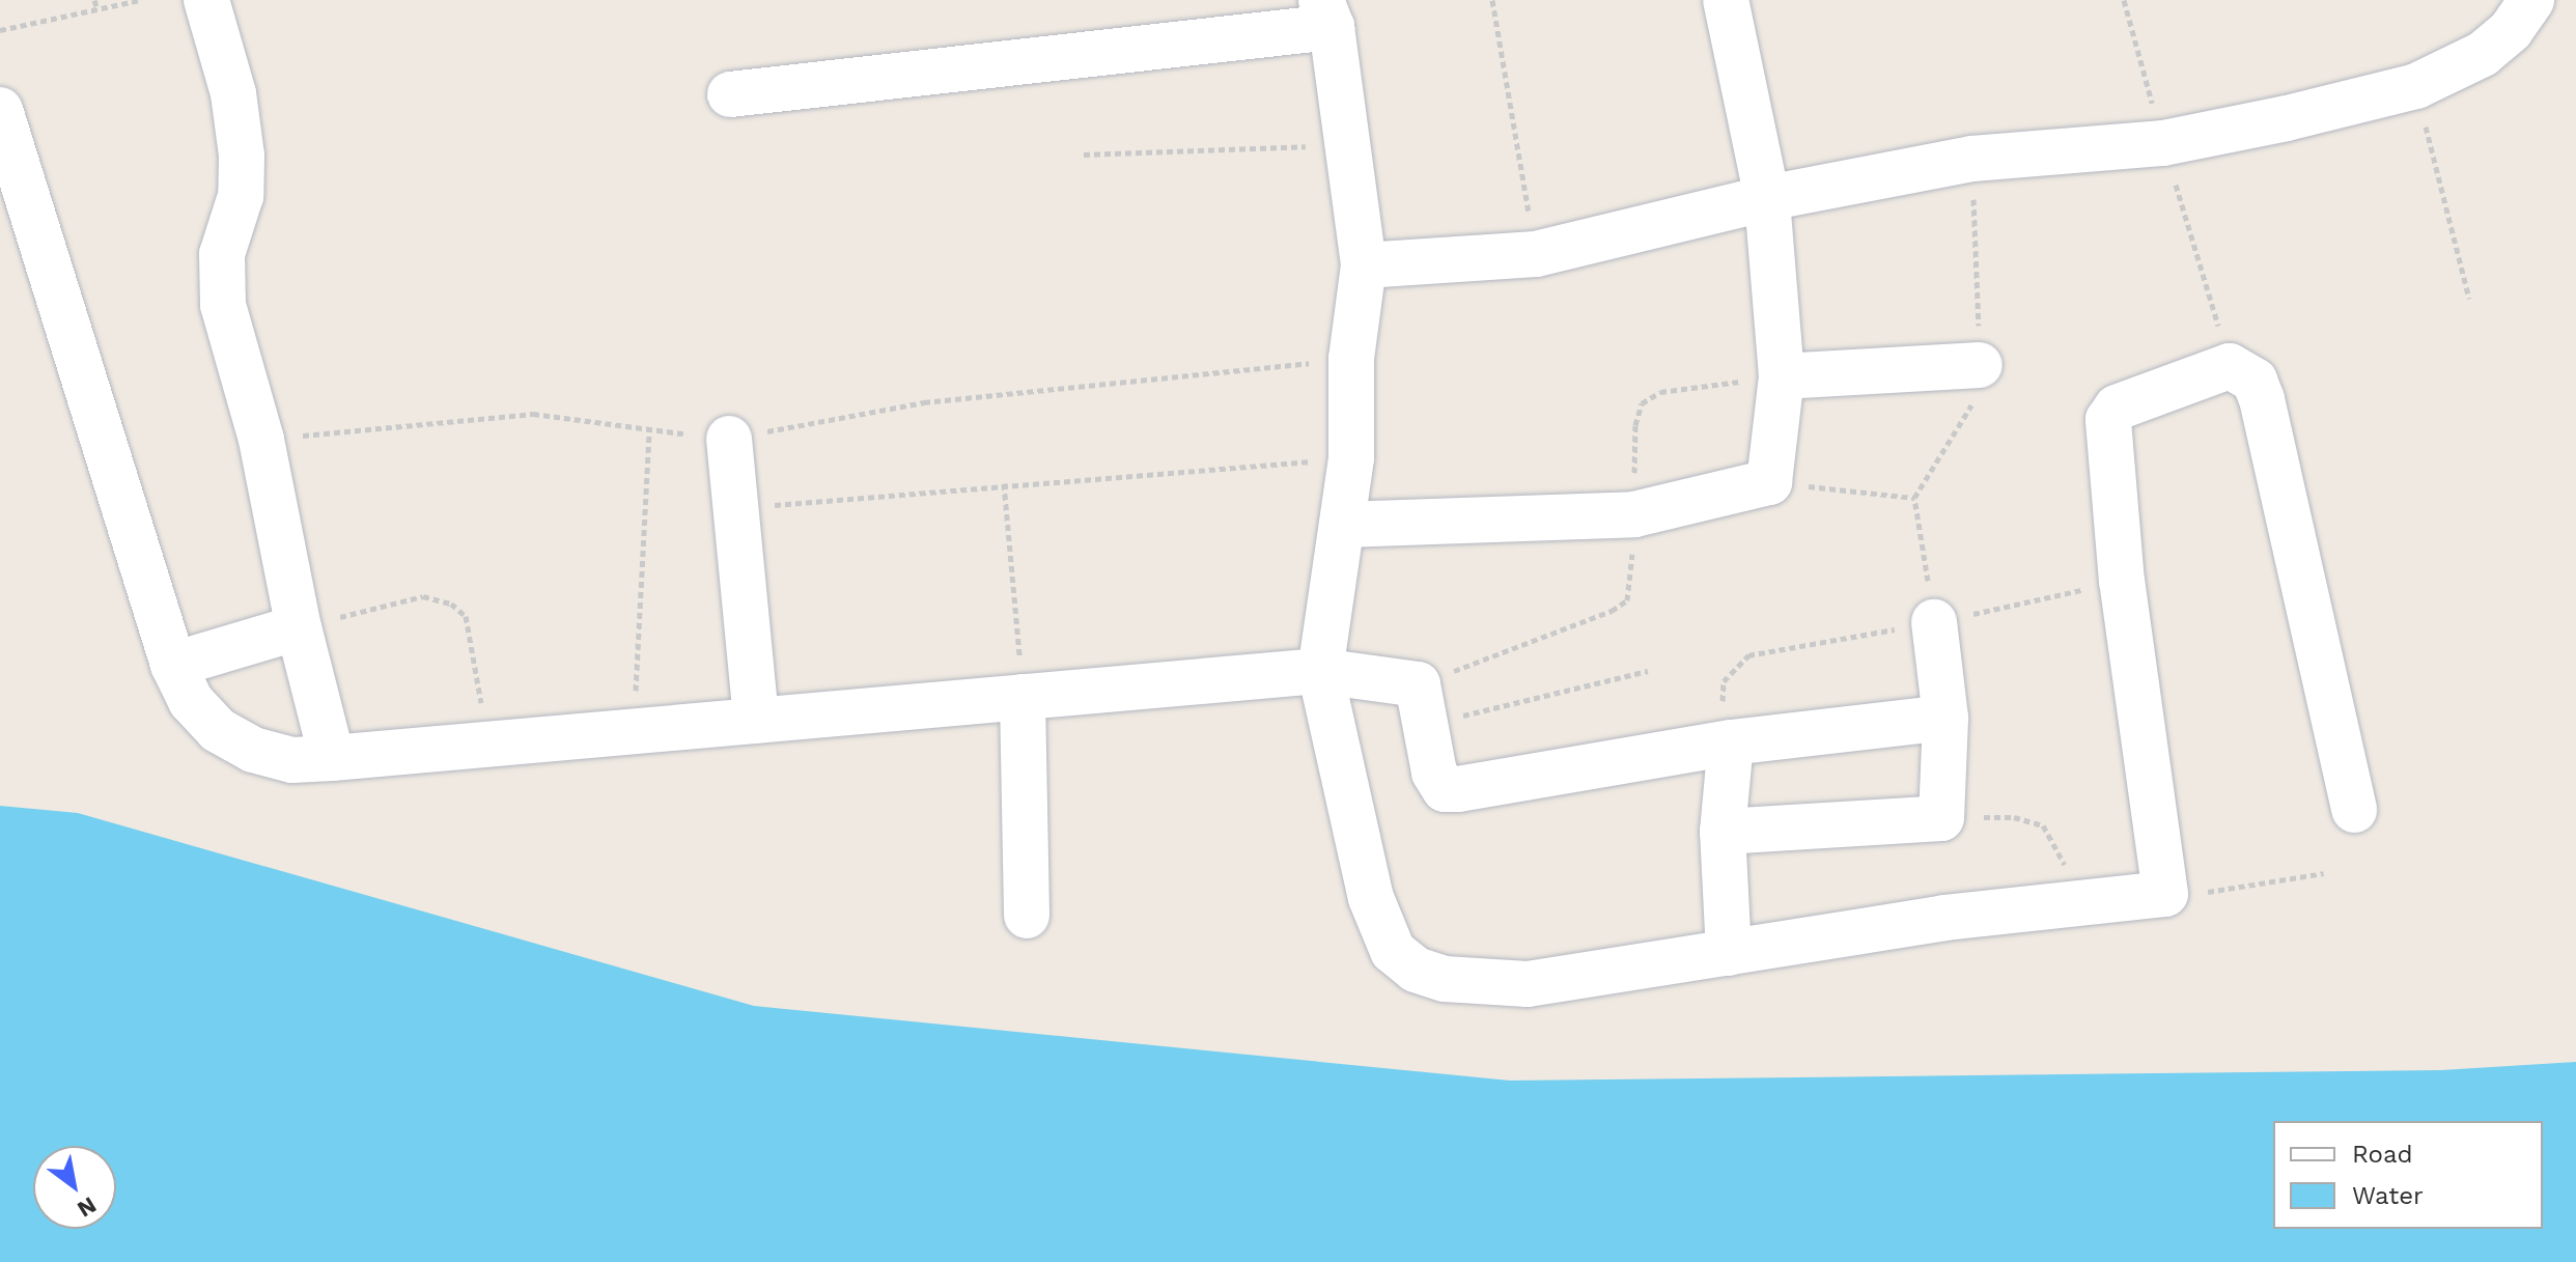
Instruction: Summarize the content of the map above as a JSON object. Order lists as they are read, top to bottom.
{
  "legend": ["Road", "Water"],
  "north": "bottom right"
}
